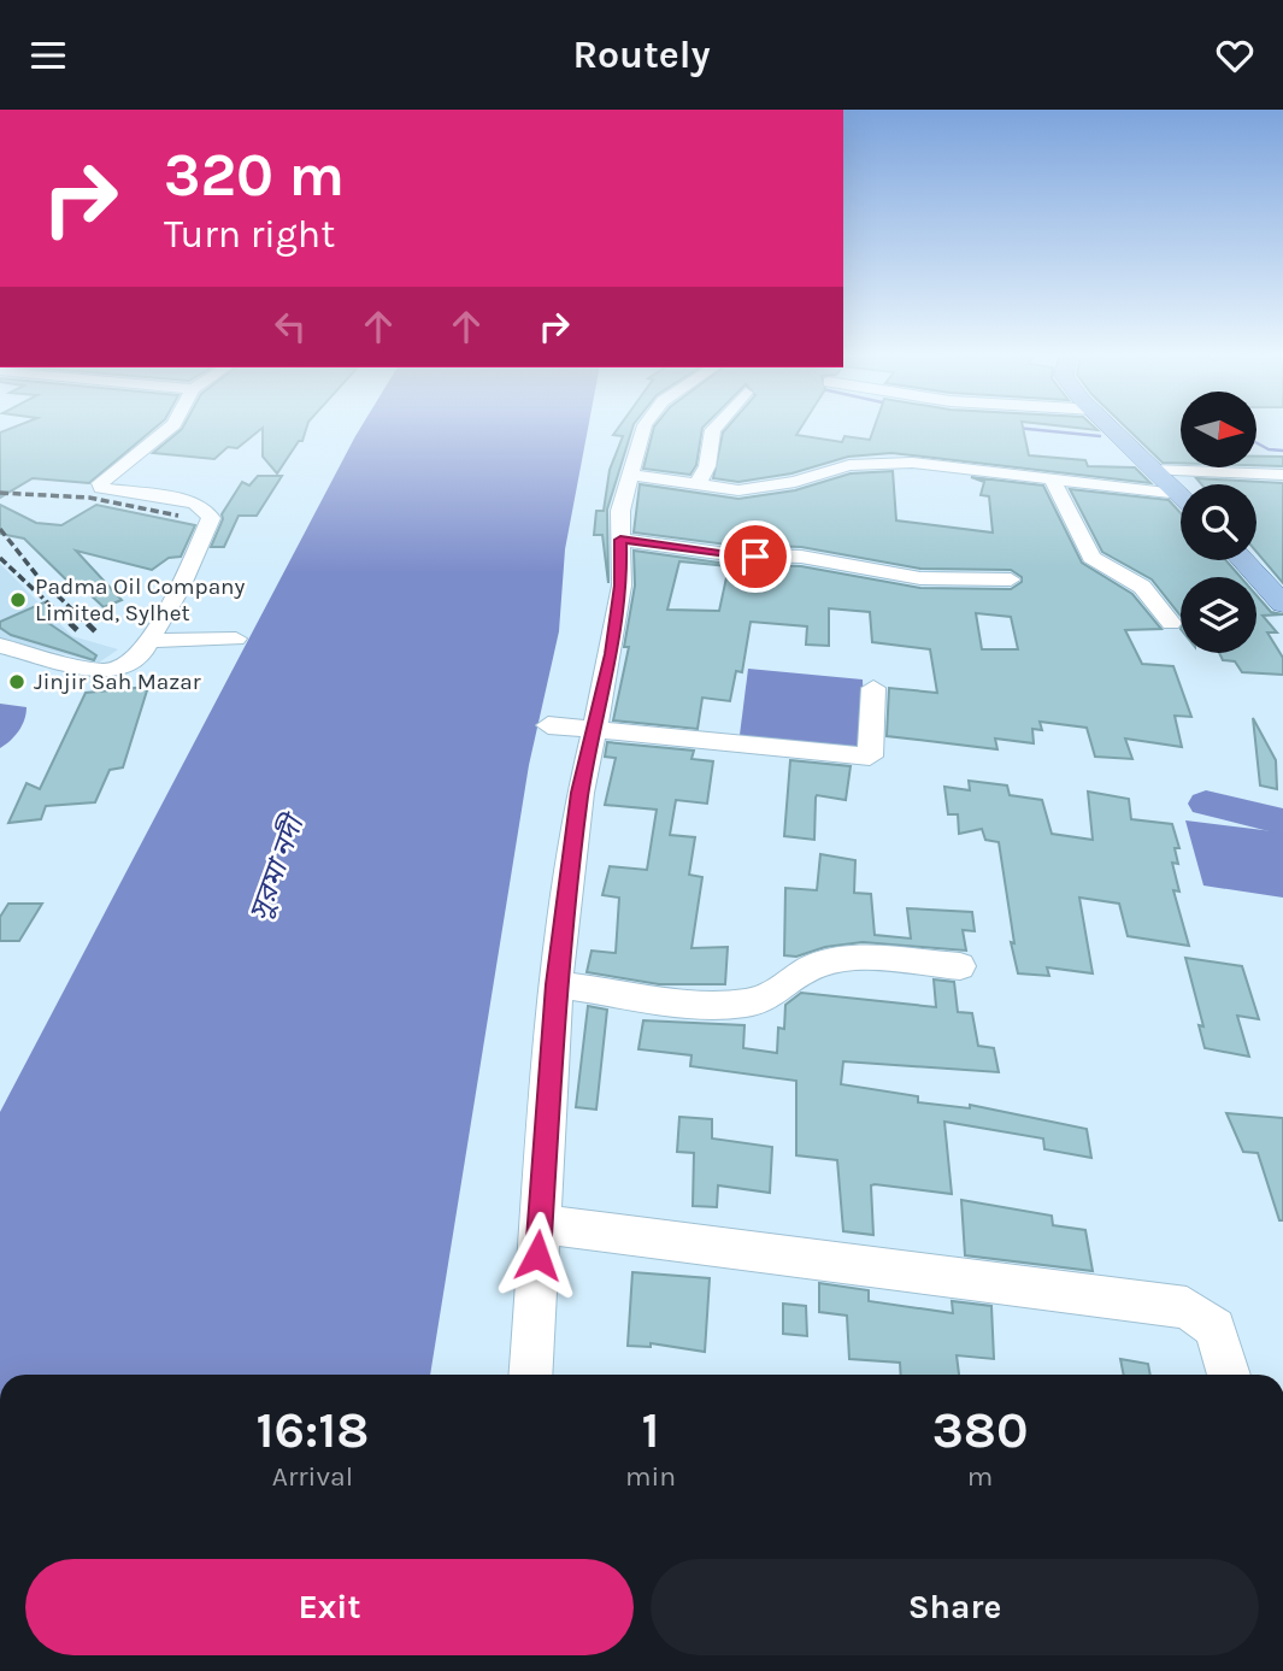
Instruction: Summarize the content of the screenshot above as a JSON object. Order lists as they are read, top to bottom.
{
  "water": ["সুরমা নদী"],
  "places": ["Padma Oil Company Limited, Sylhet", "Jinjir Sah Mazar"],
  "north": "right",
  "page": {
    "header": "Routely",
    "turn": ["320 m", "Turn right"],
    "eta": [
      "16:18",
      "Arrival",
      "1",
      "min",
      "380",
      "m"
    ],
    "buttons": ["Exit", "Share"]
  }
}
